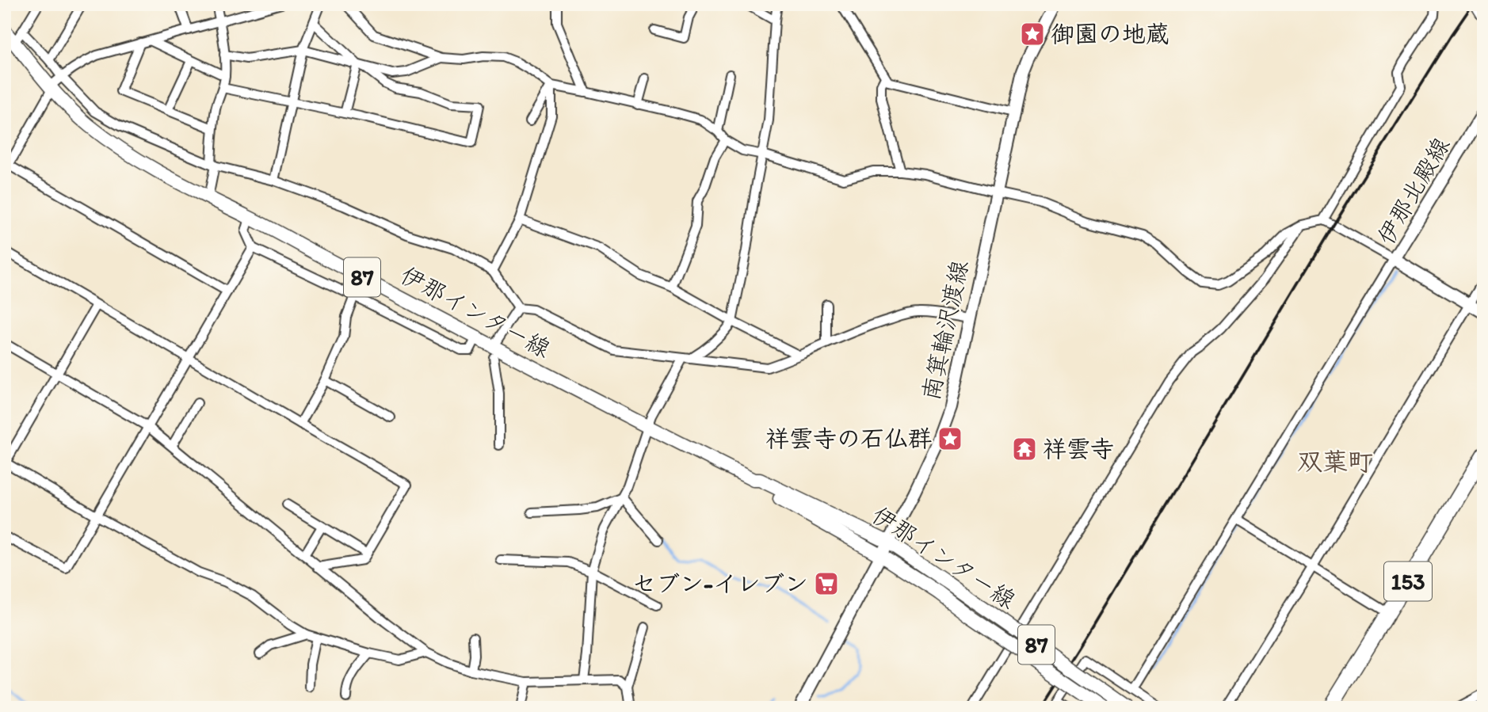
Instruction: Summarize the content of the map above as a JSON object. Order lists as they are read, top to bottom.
{
  "streets": {
    "highway": ["153"],
    "main road": [
      "伊那北殿線",
      "87",
      "伊那インター線",
      "南箕輪沢渡線"
    ]
  },
  "crossings": [
    ["伊那インター線", "南箕輪沢渡線"]
  ],
  "districts": ["双葉町"],
  "places": {
    "place": ["御園の地蔵", "祥雲寺の石仏群"],
    "temple": ["祥雲寺"],
    "supermarket": ["セブン-イレブン"]
  }
}
